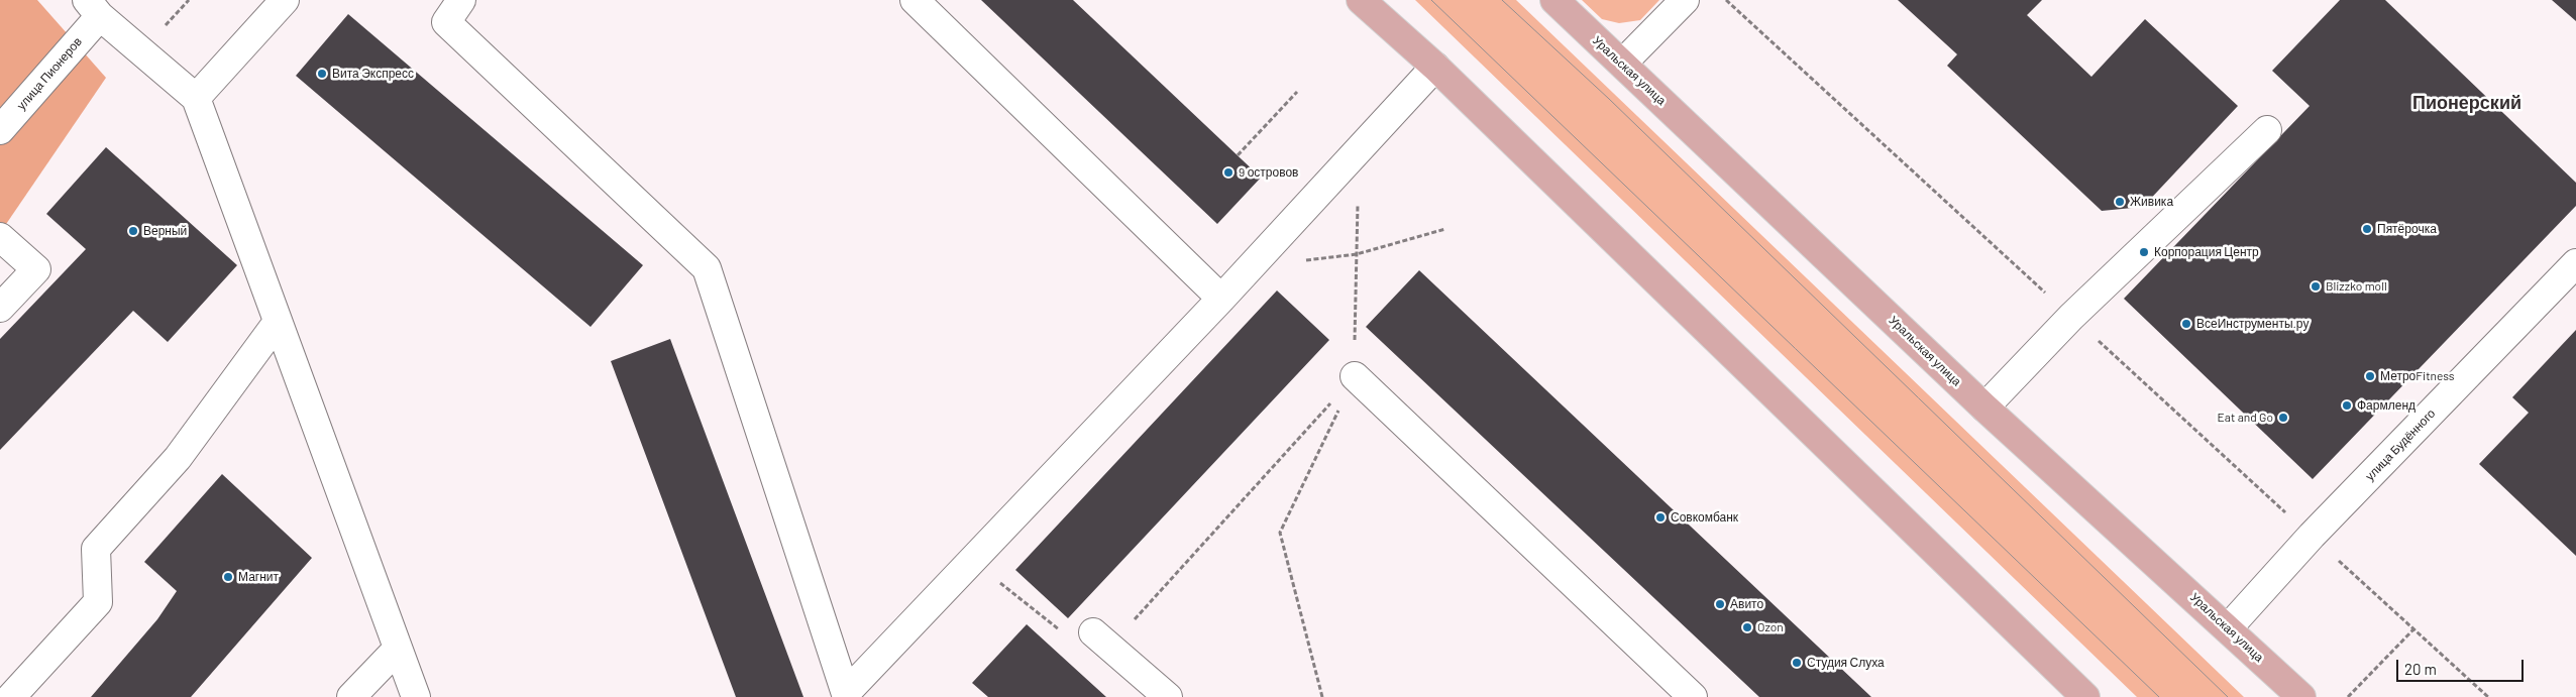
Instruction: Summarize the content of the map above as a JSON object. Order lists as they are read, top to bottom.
{
  "streets": {
    "main road": ["Уральская улица"],
    "street": ["улица Пионеров", "улица Будённого"]
  },
  "crossings": [
    ["Уральская улица", "улица Будённого"]
  ],
  "districts": ["Пионерский"],
  "places": [
    "Вита Экспресс",
    "9 островов",
    "Живика",
    "Пятёрочка",
    "Верный",
    "Корпорация Центр",
    "Blizzko moll",
    "ВсеИнструменты.ру",
    "МетроFitness",
    "Фармленд",
    "Eat and Go",
    "Совкомбанк",
    "Магнит",
    "Авито",
    "Ozon",
    "Студия Слуха"
  ],
  "scale_bar": "20 m"
}
